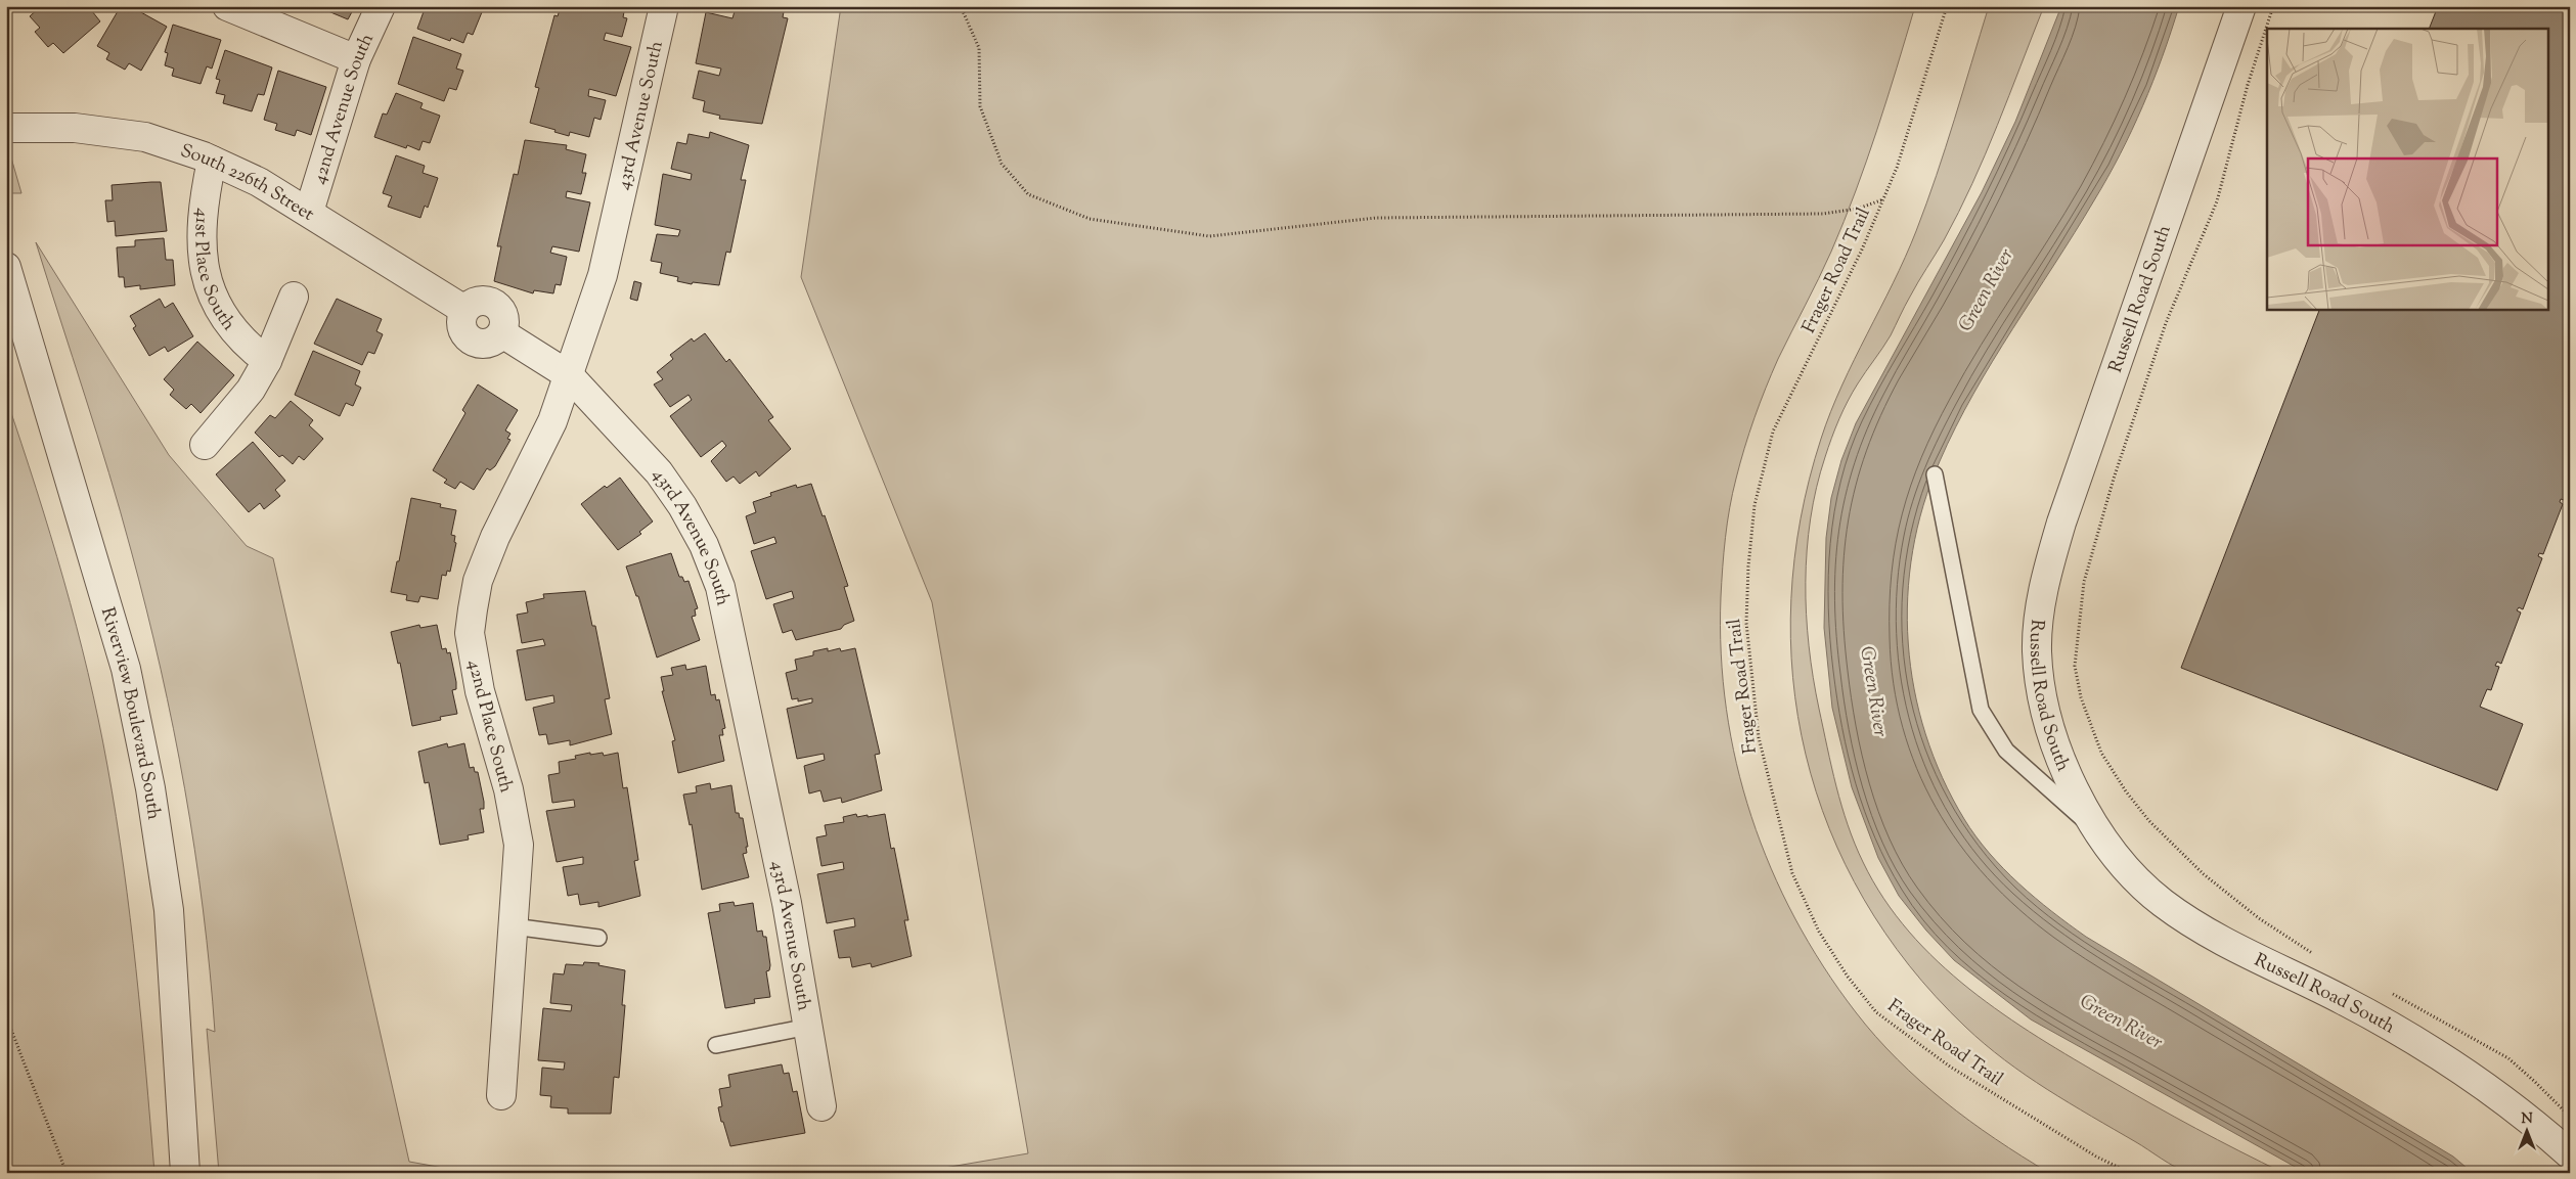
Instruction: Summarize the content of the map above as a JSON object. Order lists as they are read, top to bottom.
{
  "streets": {
    "street": [
      "42nd Avenue South",
      "43rd Avenue South",
      "South 226th Street",
      "41st Place South",
      "Russell Road South",
      "Riverview Boulevard South",
      "42nd Place South"
    ],
    "path": ["Frager Road Trail"]
  },
  "crossings": [
    ["42nd Avenue South", "South 226th Street"],
    ["43rd Avenue South", "South 226th Street"],
    ["43rd Avenue South", "42nd Place South"],
    ["South 226th Street", "41st Place South"],
    ["South 226th Street", "42nd Place South"]
  ],
  "water": ["Green River"],
  "north": "top"
}
